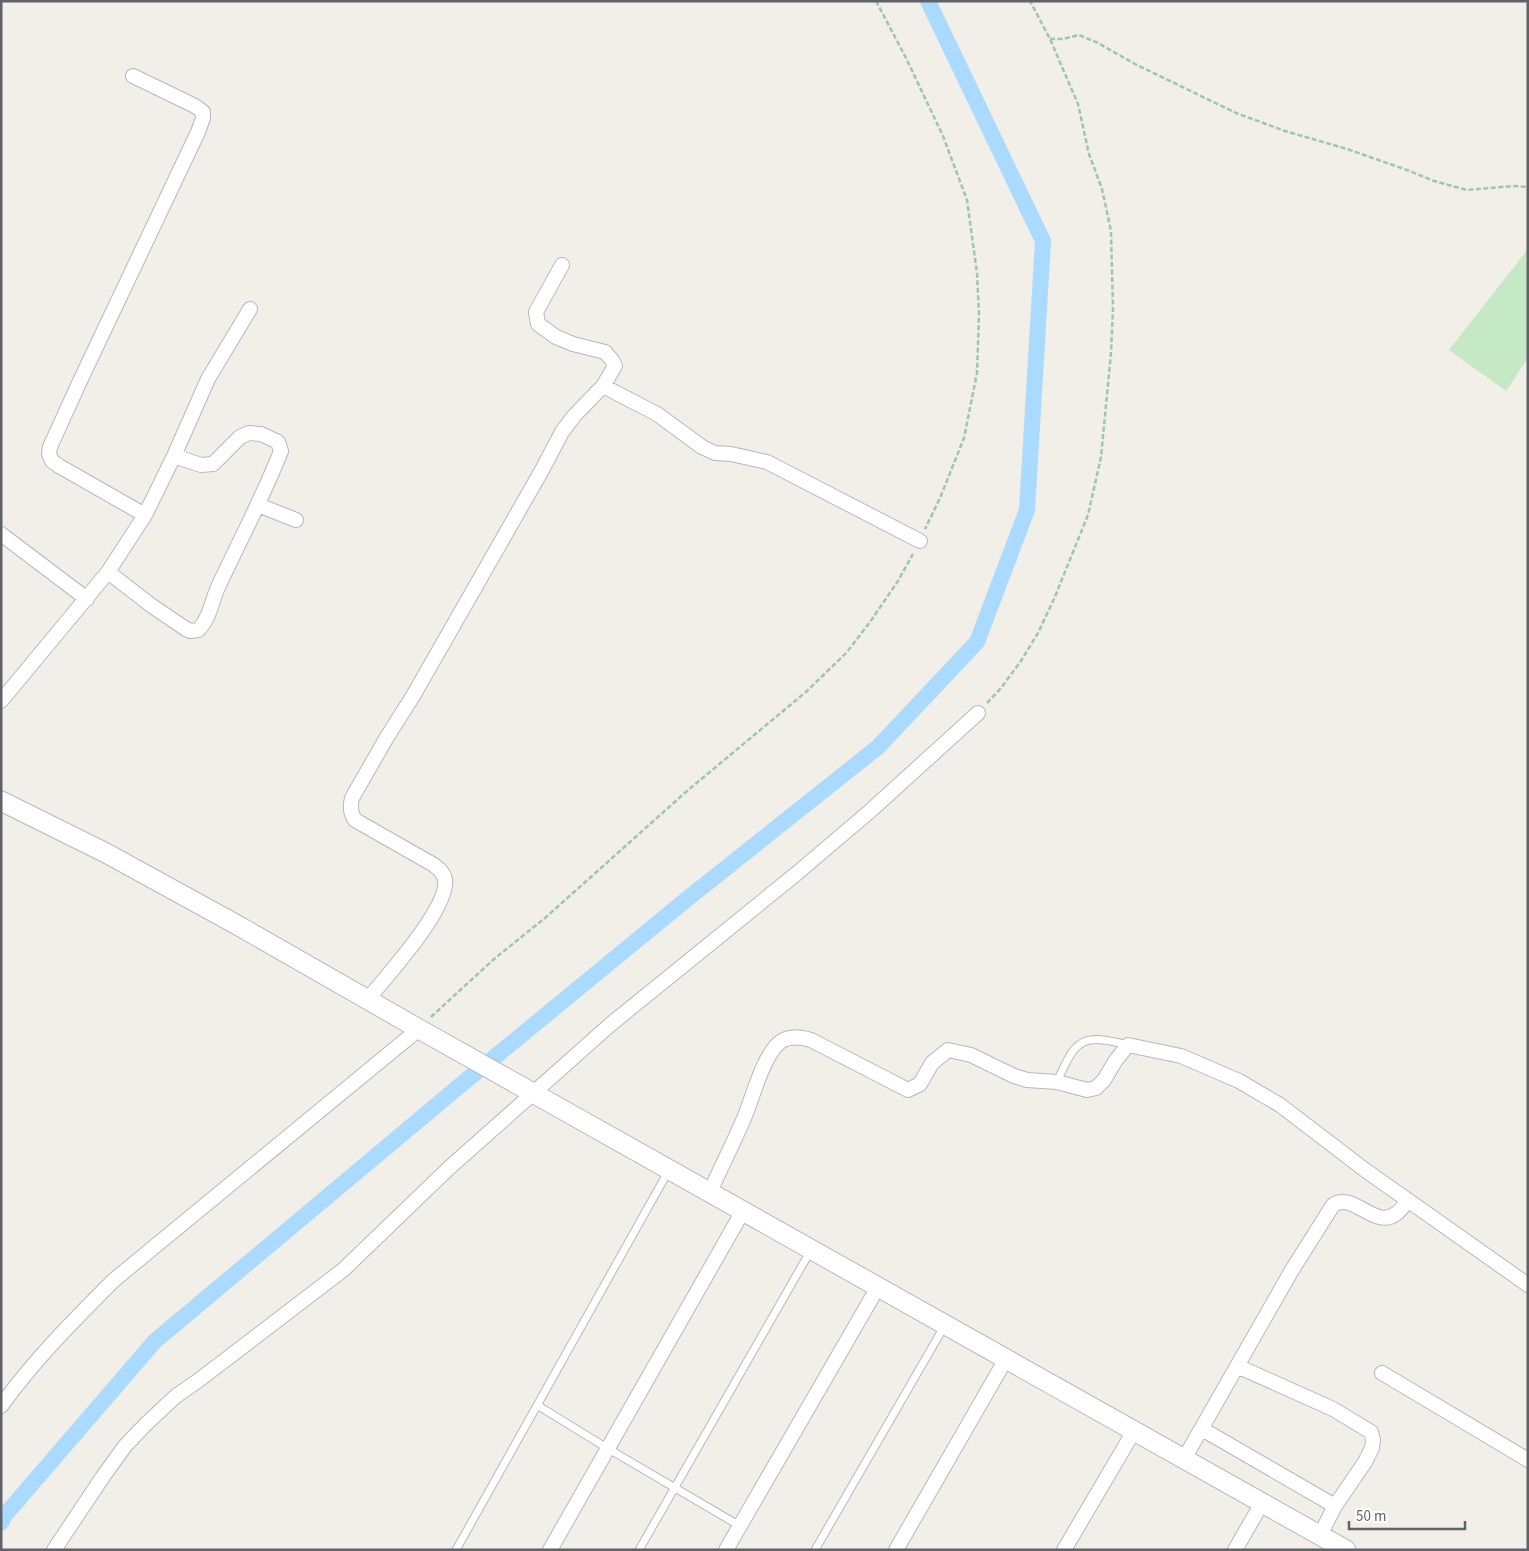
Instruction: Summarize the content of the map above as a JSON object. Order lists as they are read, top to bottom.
{
  "scale_bar": "50 m"
}
